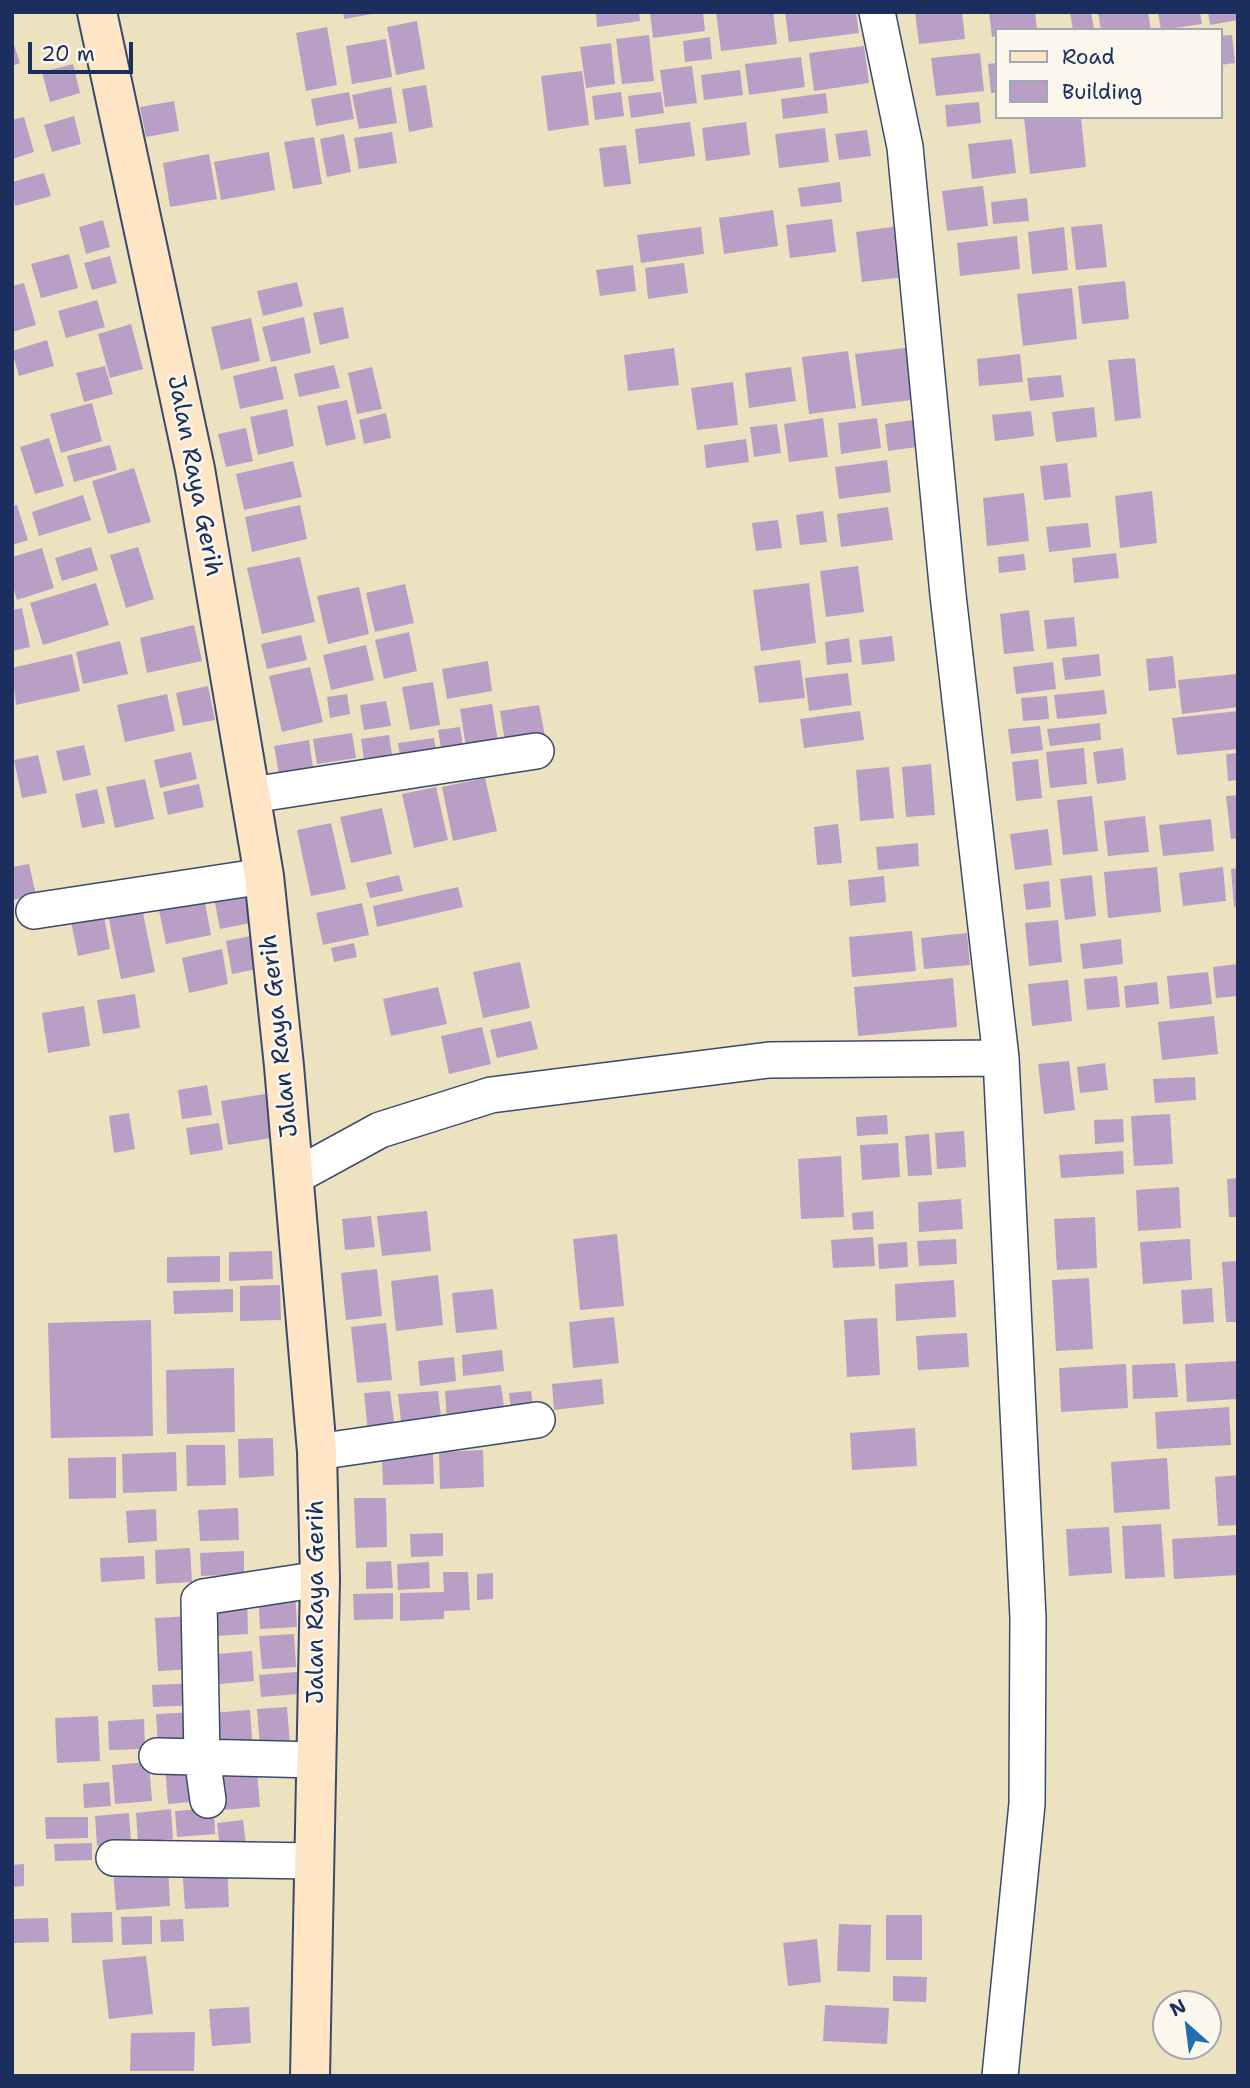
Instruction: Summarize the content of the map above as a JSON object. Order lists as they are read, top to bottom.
{
  "streets": {
    "street": ["Jalan Raya Gerih"]
  },
  "legend": ["Road", "Building"],
  "scale_bar": "20 m",
  "north": "top left"
}
